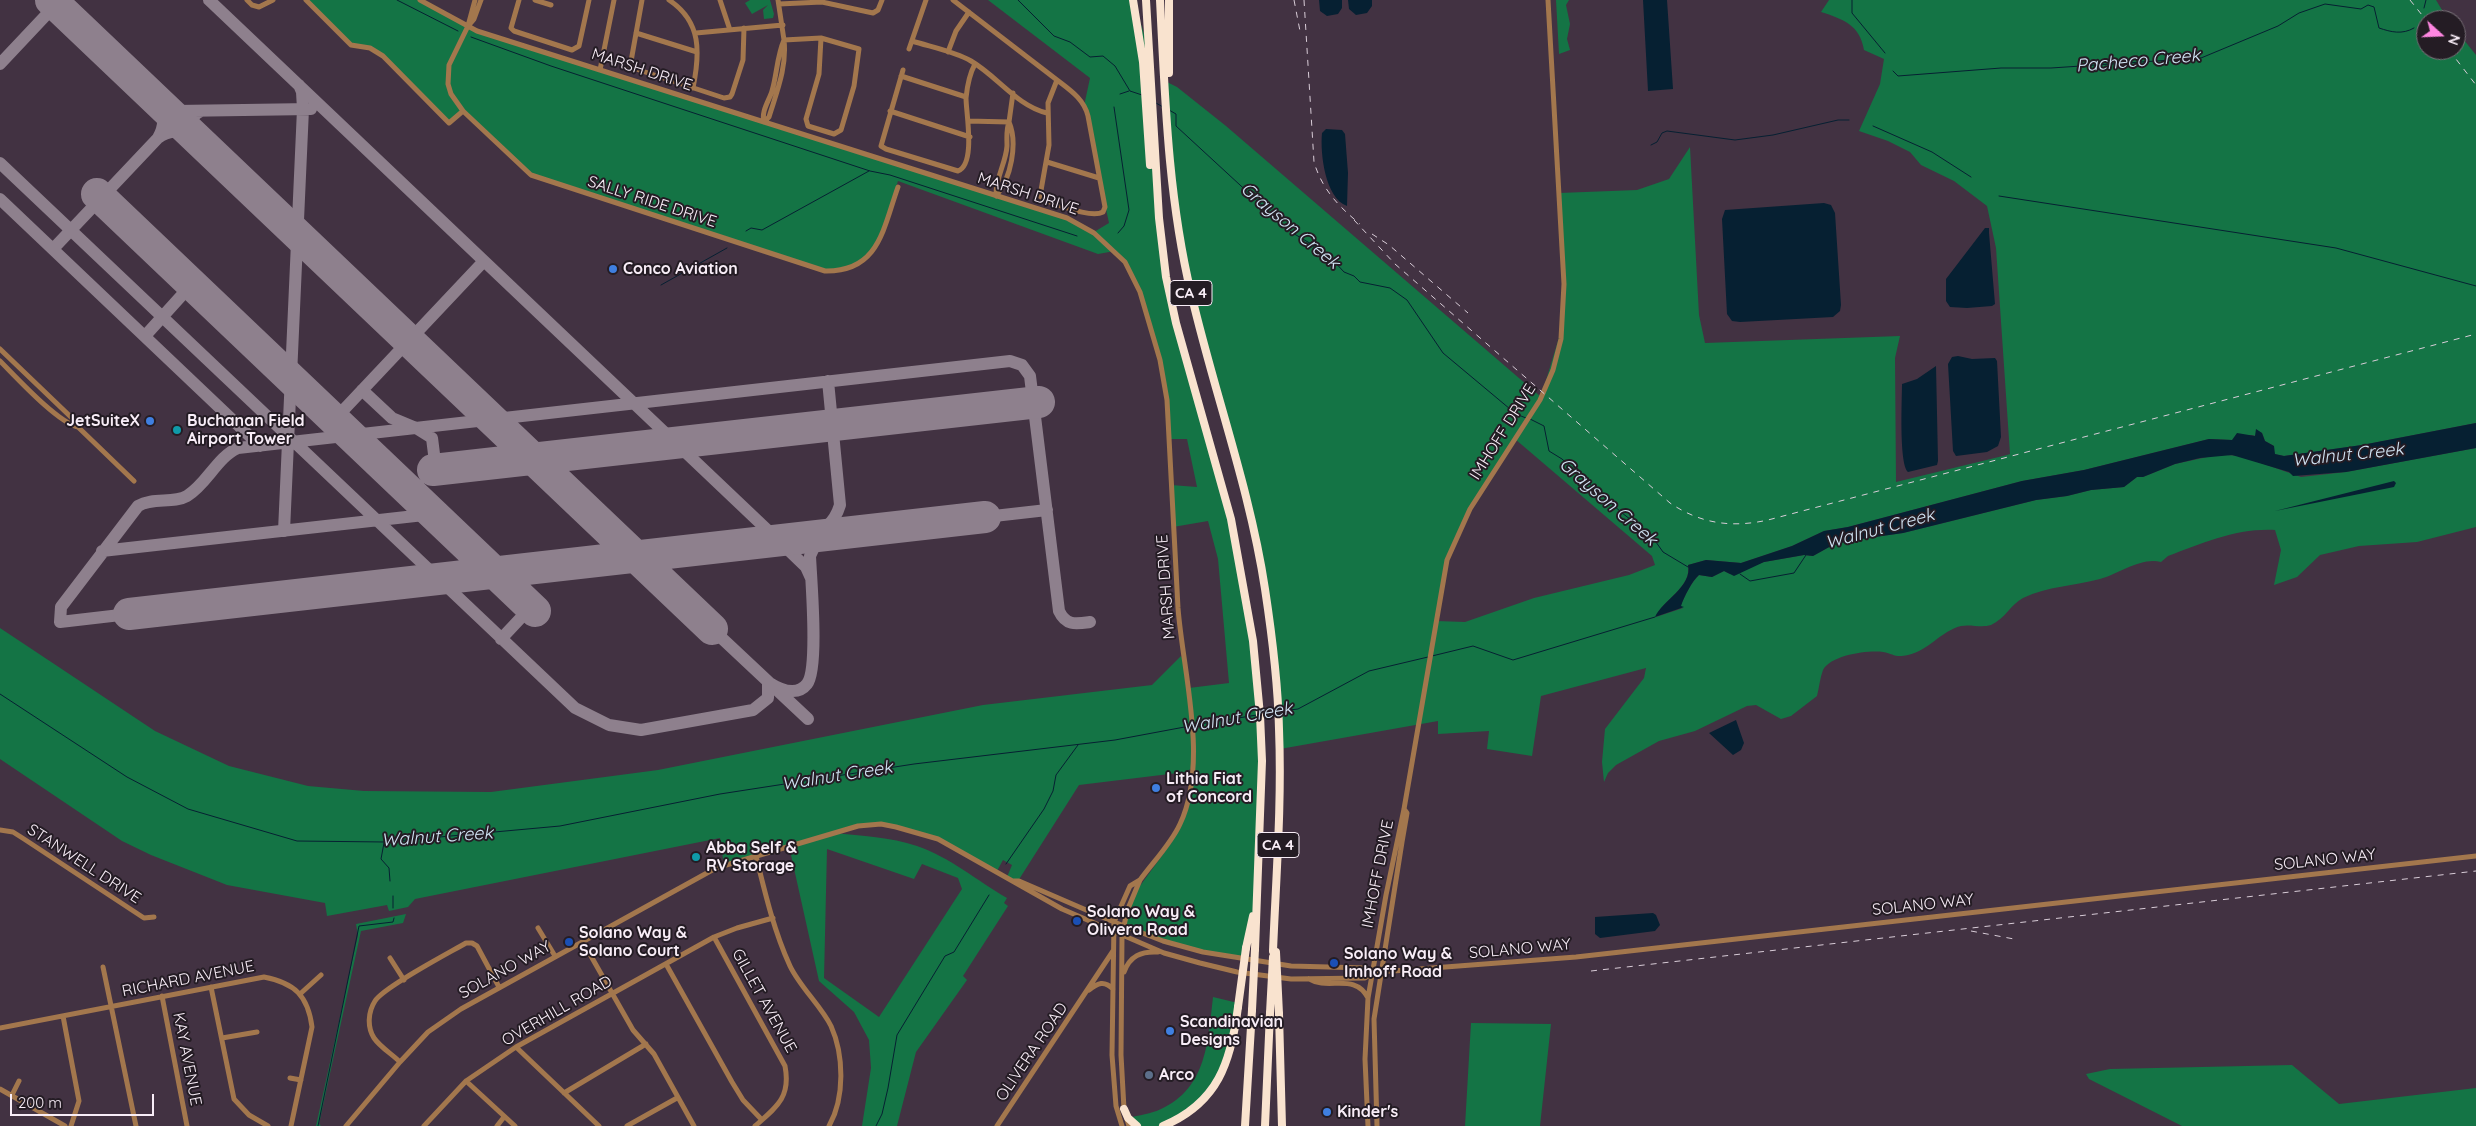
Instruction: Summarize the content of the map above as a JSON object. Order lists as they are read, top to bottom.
{
  "streets": {
    "highway": ["CA 4"],
    "street": [
      "MARSH DRIVE",
      "SALLY RIDE DRIVE",
      "IMHOFF DRIVE",
      "SOLANO WAY",
      "STANWELL DRIVE",
      "RICHARD AVENUE",
      "GILLET AVENUE",
      "OVERHILL ROAD",
      "OLIVERA ROAD",
      "KAY AVENUE"
    ]
  },
  "crossings": [
    ["MARSH DRIVE", "SALLY RIDE DRIVE"],
    ["MARSH DRIVE", "SOLANO WAY"],
    ["IMHOFF DRIVE", "SOLANO WAY"],
    ["RICHARD AVENUE", "KAY AVENUE"],
    ["GILLET AVENUE", "OVERHILL ROAD"]
  ],
  "water": ["Pacheco Creek", "Grayson Creek", "Walnut Creek"],
  "places": [
    "Conco Aviation",
    "JetSuiteX",
    "Buchanan Field Airport Tower",
    "Lithia Fiat of Concord",
    "Abba Self & RV Storage",
    "Solano Way & Olivera Road",
    "Solano Way & Solano Court",
    "Solano Way & Imhoff Road",
    "Scandinavian Designs",
    "Arco",
    "Kinder's"
  ],
  "scale_bar": "200 m",
  "north": "right"
}
